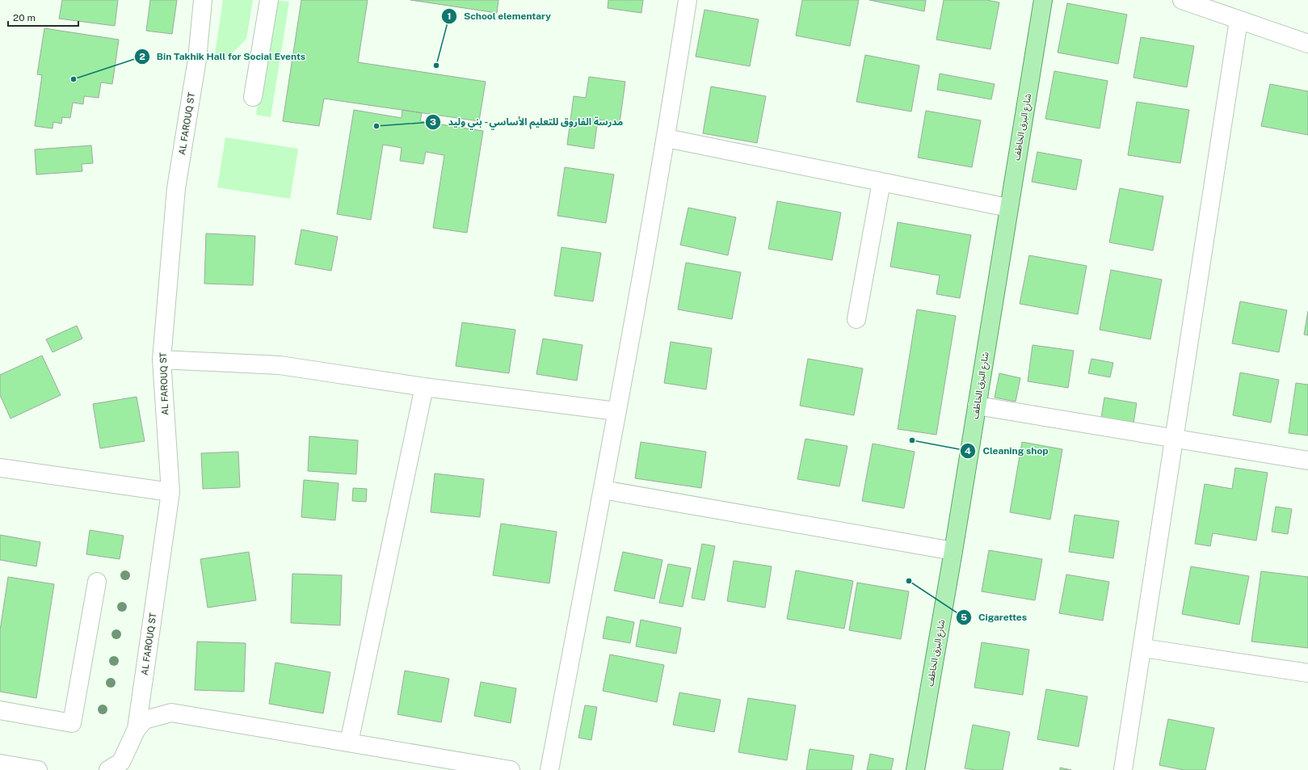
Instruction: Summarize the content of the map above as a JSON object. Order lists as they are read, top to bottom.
{
  "streets": {
    "main road": ["شارع البرق الخاطف"],
    "street": ["AL FAROUQ ST"]
  },
  "places": [
    "School elementary",
    "Bin Takhik Hall for Social Events",
    "مدرسة الفاروق للتعليم الأساسي - بني وليد",
    "Cleaning shop",
    "Cigarettes"
  ],
  "scale_bar": "20 m"
}
